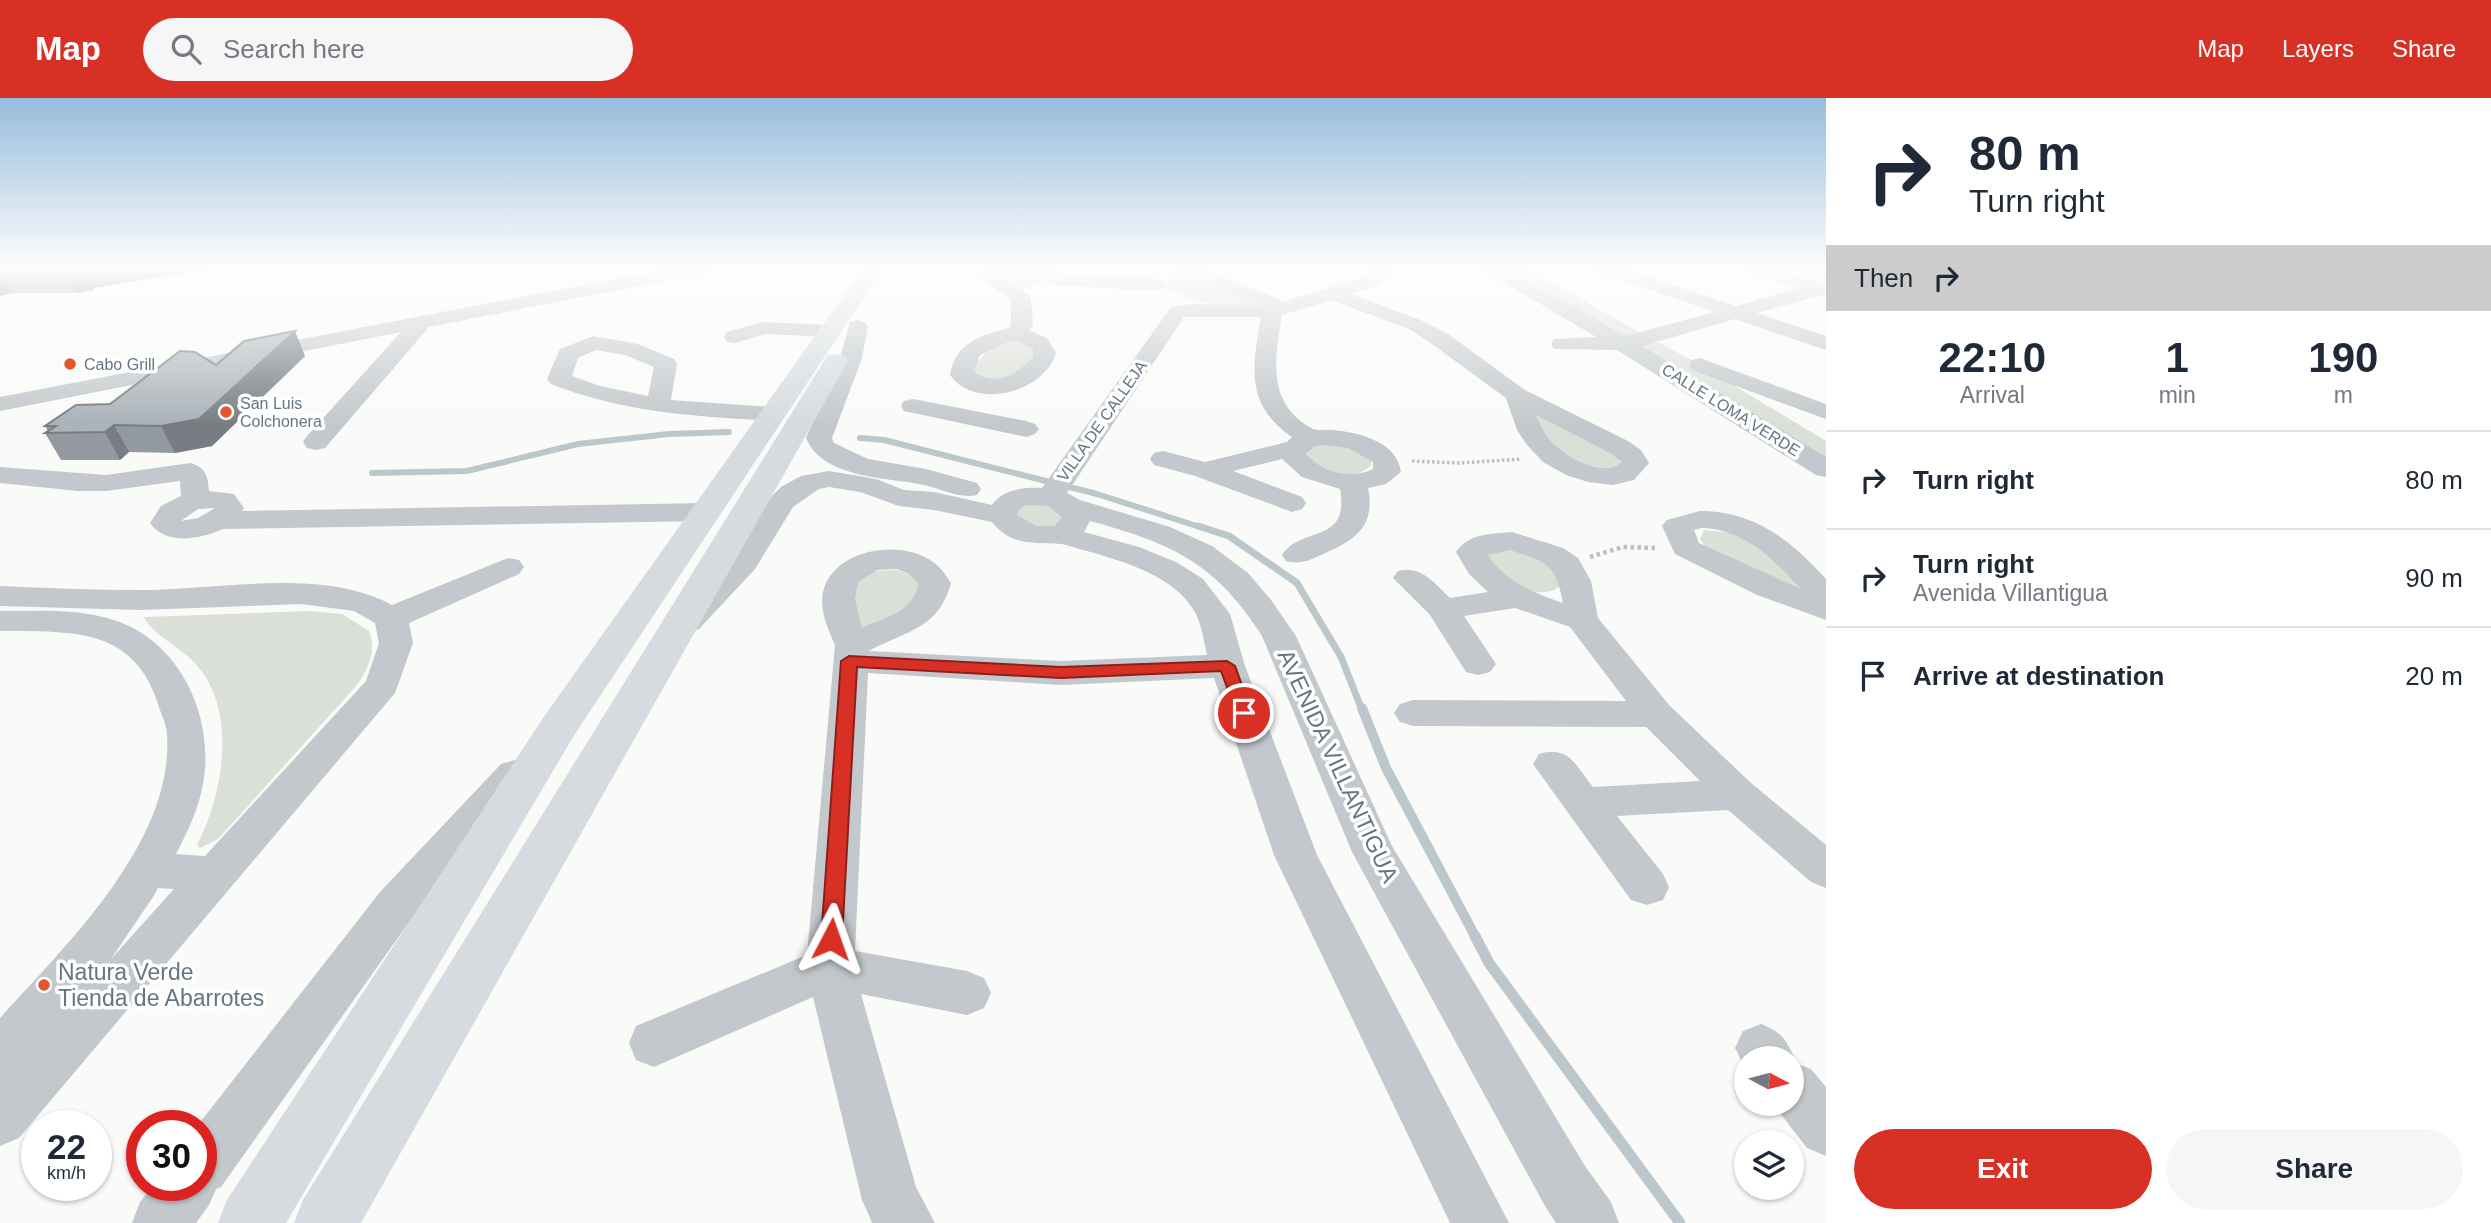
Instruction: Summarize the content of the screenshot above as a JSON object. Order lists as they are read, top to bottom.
{
  "streets": {
    "street": ["CALLE LOMA VERDE", "VILLA DE CALLEJA", "AVENIDA VILLANTIGUA"]
  },
  "crossings": [
    ["VILLA DE CALLEJA", "AVENIDA VILLANTIGUA"]
  ],
  "places": ["Cabo Grill", "San Luis Colchonera", "Natura Verde Tienda de Abarrotes"],
  "north": "right",
  "page": {
    "header": "Map",
    "search": "Search here",
    "nav": ["Map", "Layers", "Share"],
    "turn": ["80 m", "Turn right"],
    "then": "Then",
    "eta": [
      "22:10",
      "Arrival",
      "1",
      "min",
      "190",
      "m"
    ],
    "list": [
      {
        "name": "Turn right",
        "value": "80 m"
      },
      {
        "name": "Turn right",
        "note": "Avenida Villantigua",
        "value": "90 m"
      },
      {
        "name": "Arrive at destination",
        "value": "20 m"
      }
    ],
    "speed": "22 km/h",
    "limit": "30",
    "buttons": ["Exit", "Share"]
  }
}
